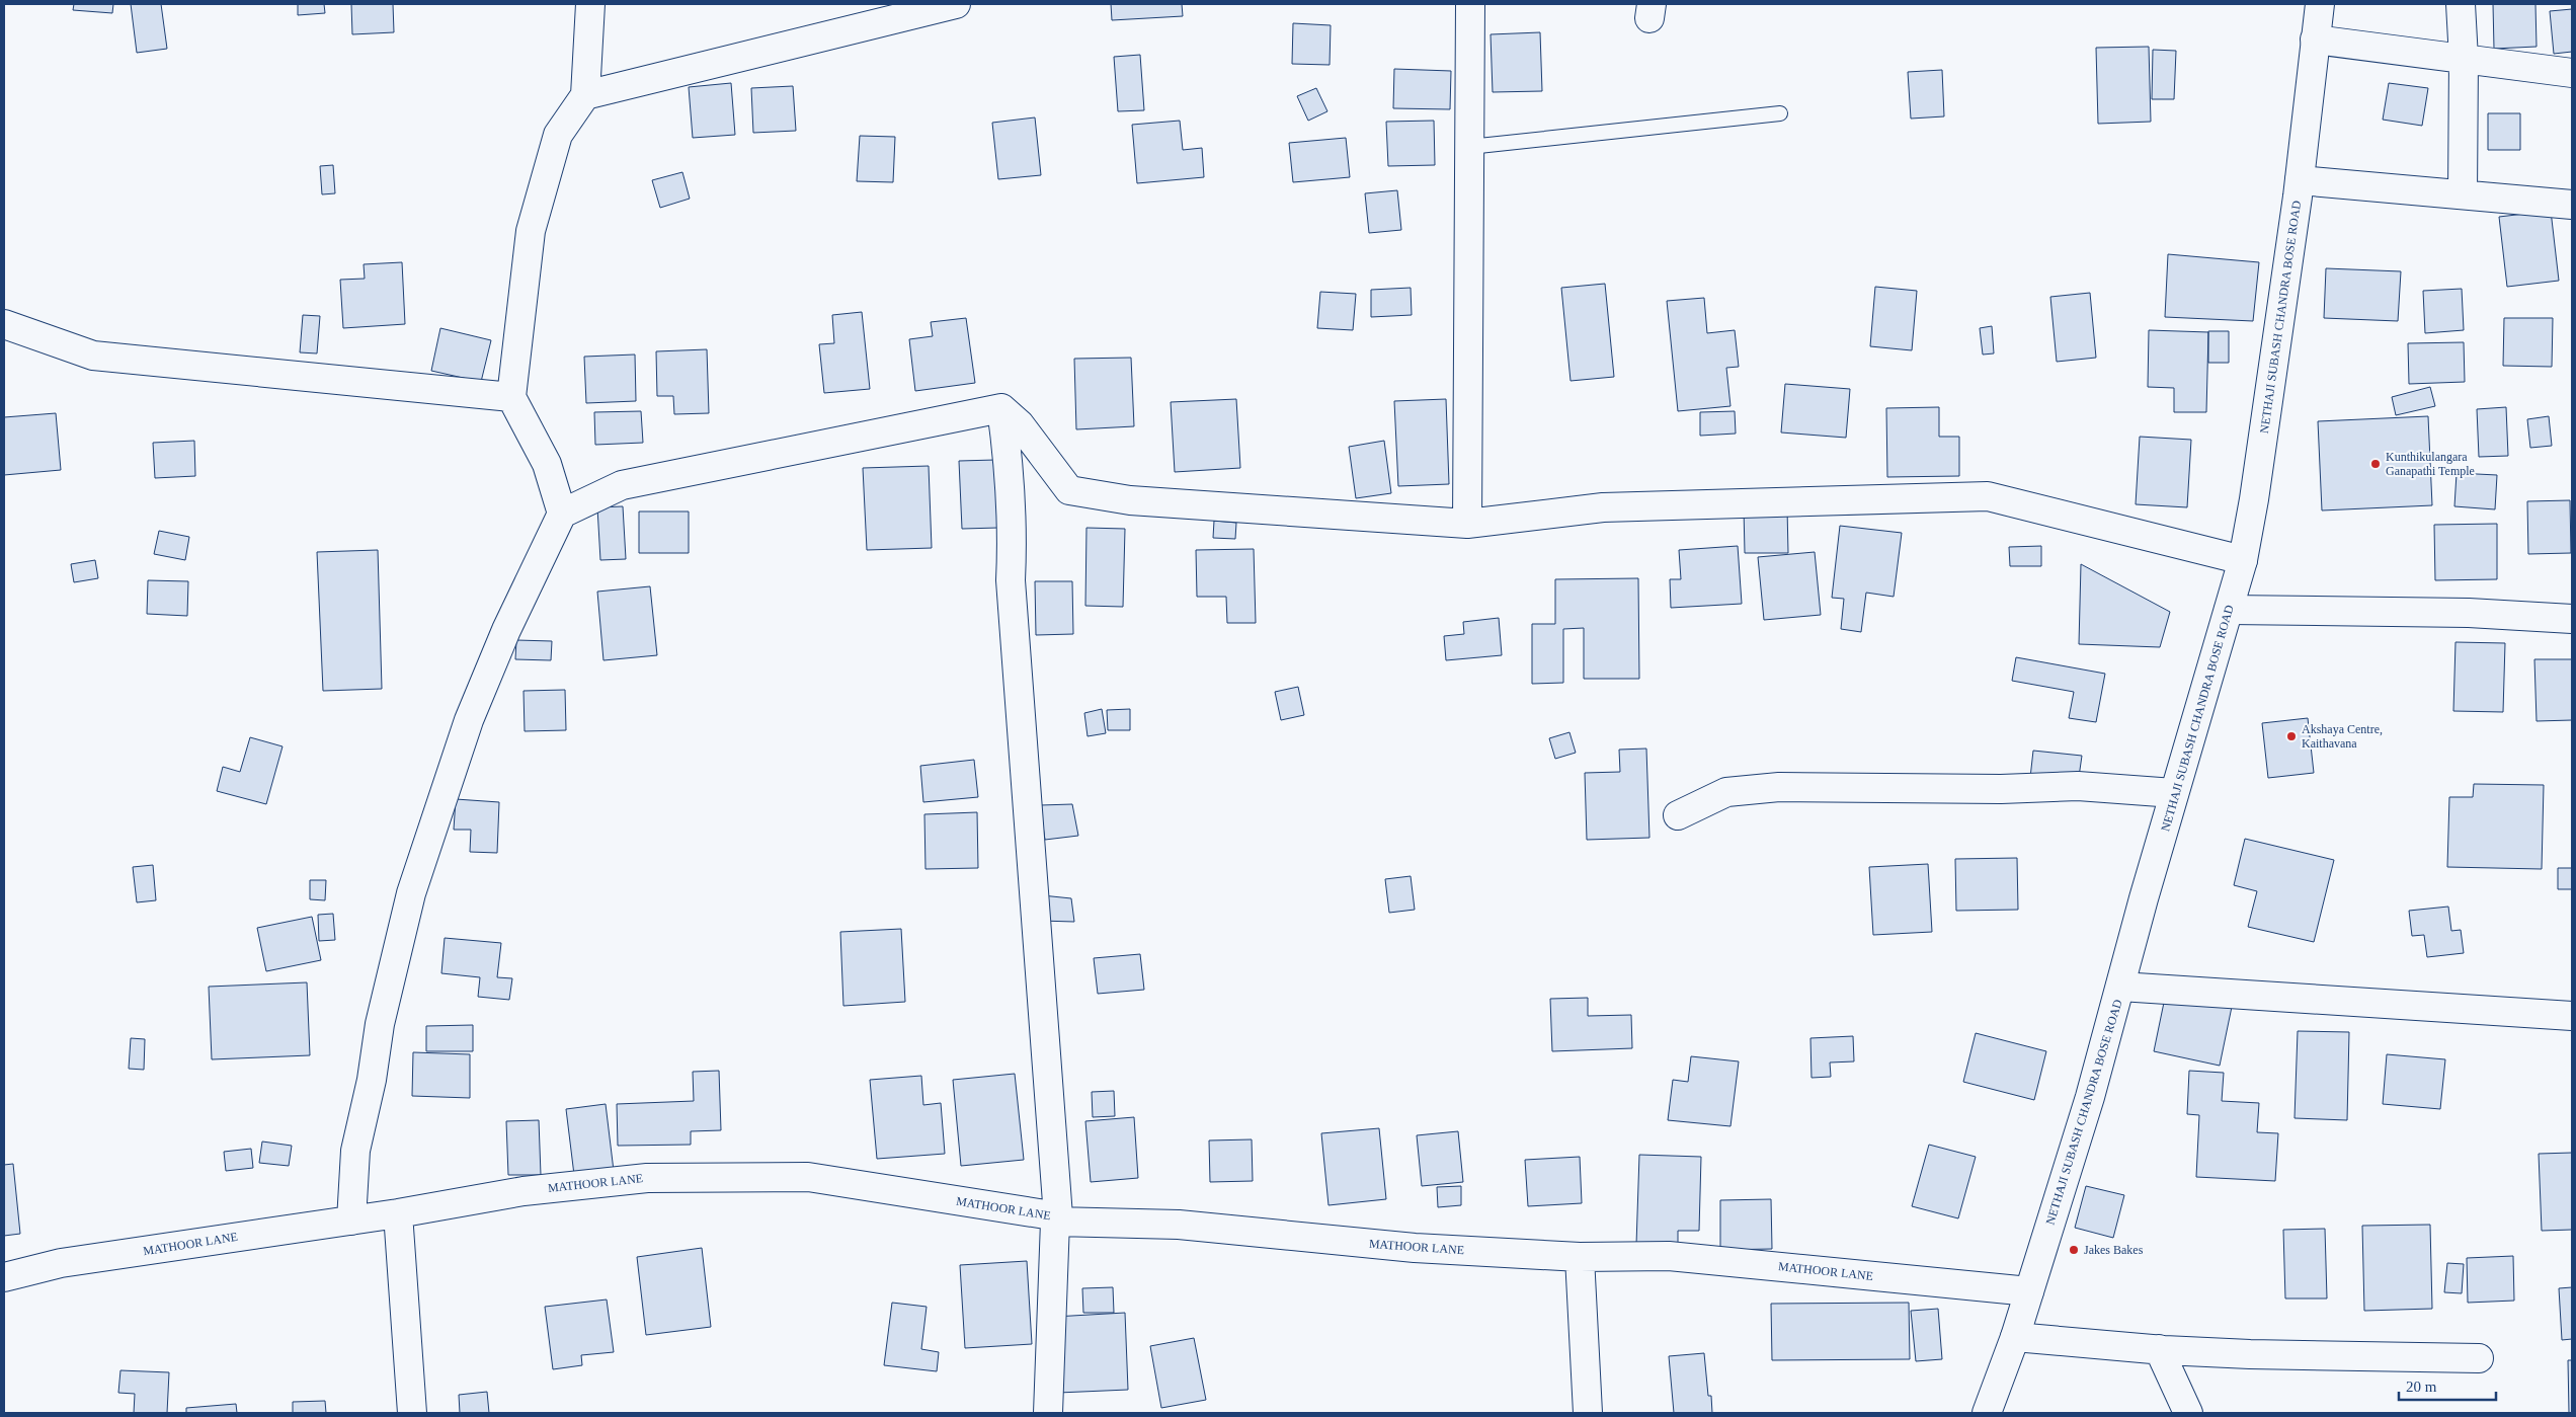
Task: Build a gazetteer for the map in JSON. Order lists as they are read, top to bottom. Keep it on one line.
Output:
{"streets":{"street":["NETHAJI SUBASH CHANDRA BOSE ROAD","MATHOOR LANE"]},"crossings":[["NETHAJI SUBASH CHANDRA BOSE ROAD","MATHOOR LANE"]],"places":["Kunthikulangara Ganapathi Temple","Akshaya Centre, Kaithavana","Jakes Bakes"],"scale_bar":"20 m"}
